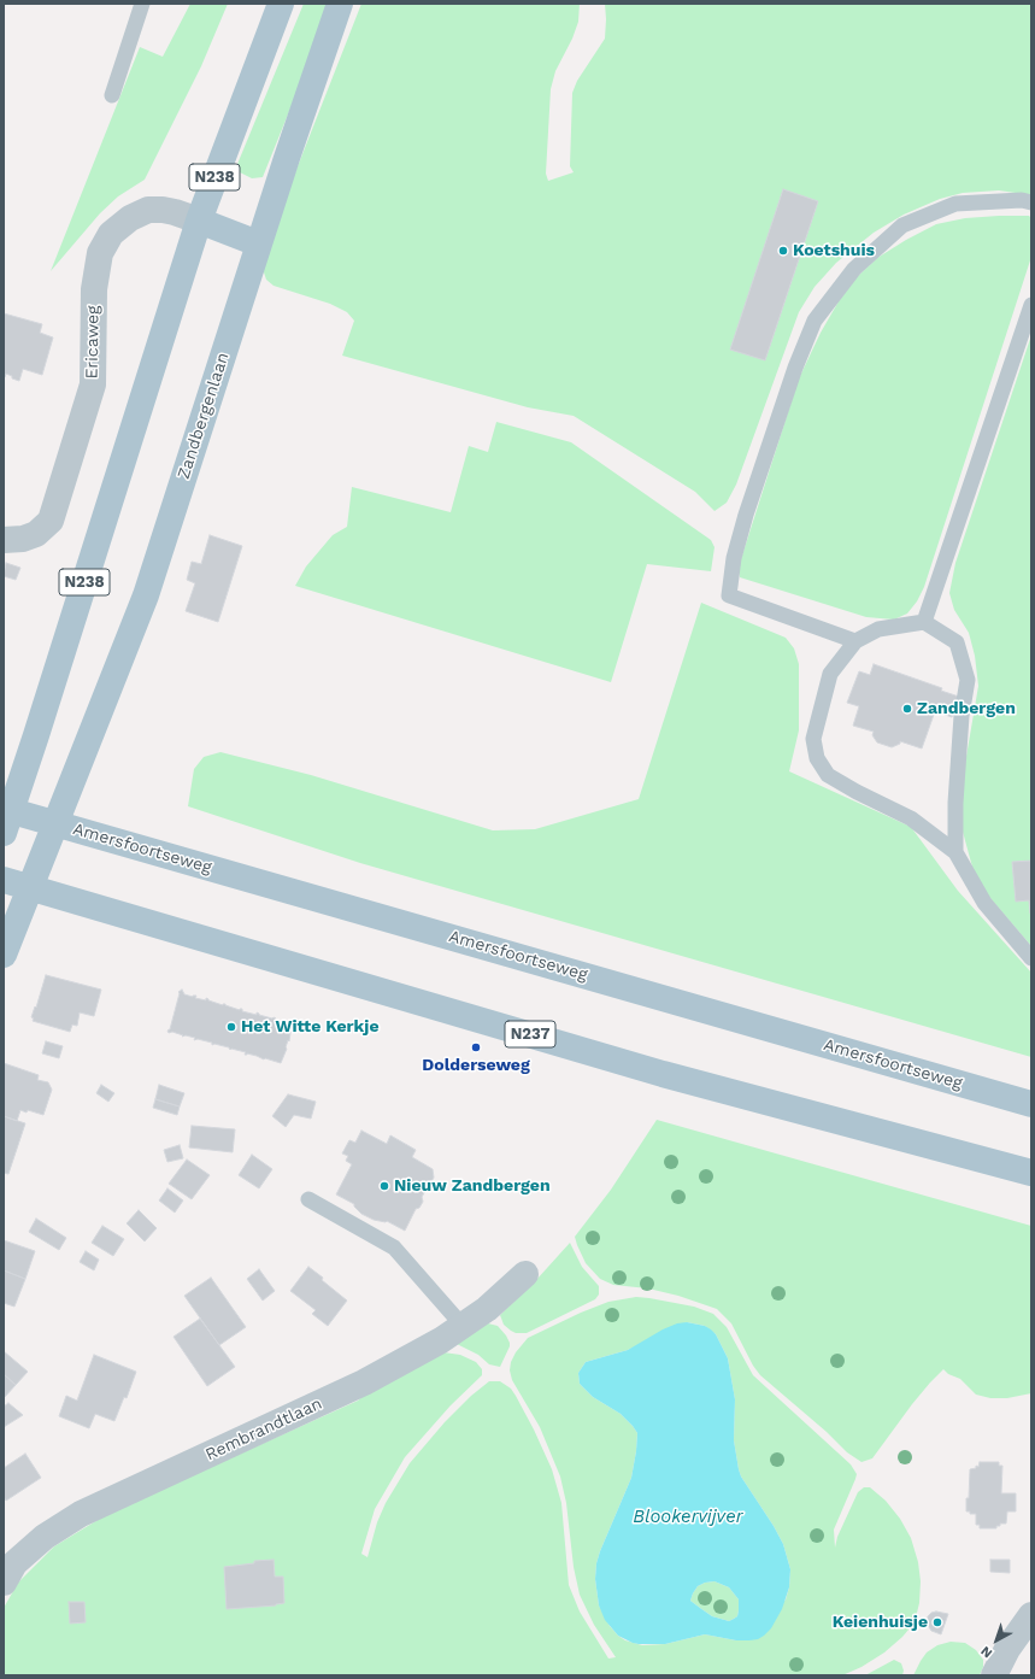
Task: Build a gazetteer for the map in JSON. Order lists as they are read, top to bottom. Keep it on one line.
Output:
{"streets":{"main road":["N238","Zandbergenlaan","Amersfoortseweg","N237"],"street":["Ericaweg","Rembrandtlaan"]},"crossings":[["N238","Ericaweg"],["N238","Amersfoortseweg"],["Zandbergenlaan","Amersfoortseweg"],["Zandbergenlaan","N237"]],"water":["Blookervijver"],"places":["Koetshuis","Zandbergen","Het Witte Kerkje","Dolderseweg","Nieuw Zandbergen","Keienhuisje"],"north":"bottom left"}
